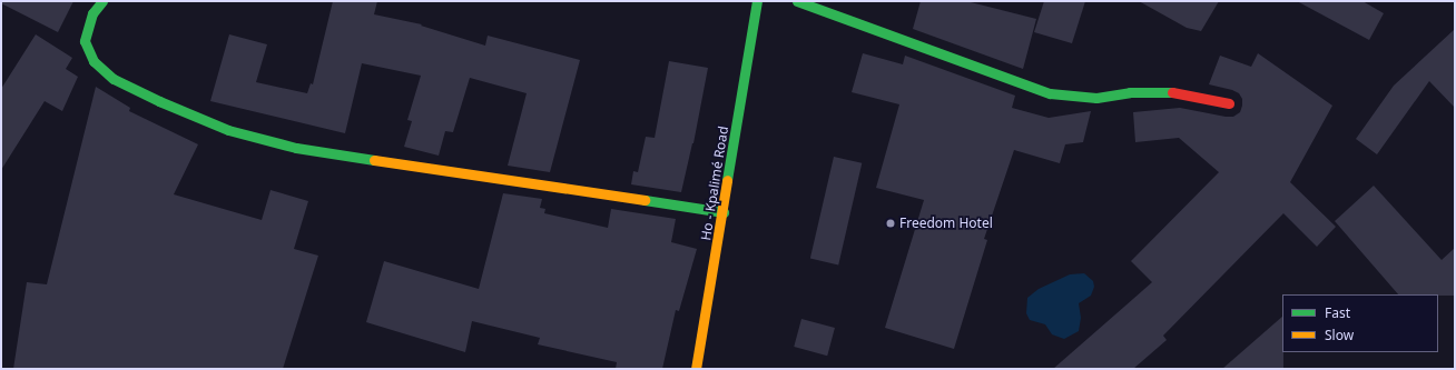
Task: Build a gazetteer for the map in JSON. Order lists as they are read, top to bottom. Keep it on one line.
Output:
{"streets":{"street":["Ho - Kpalimé Road"]},"places":["Freedom Hotel"],"legend":["Fast","Slow"]}
